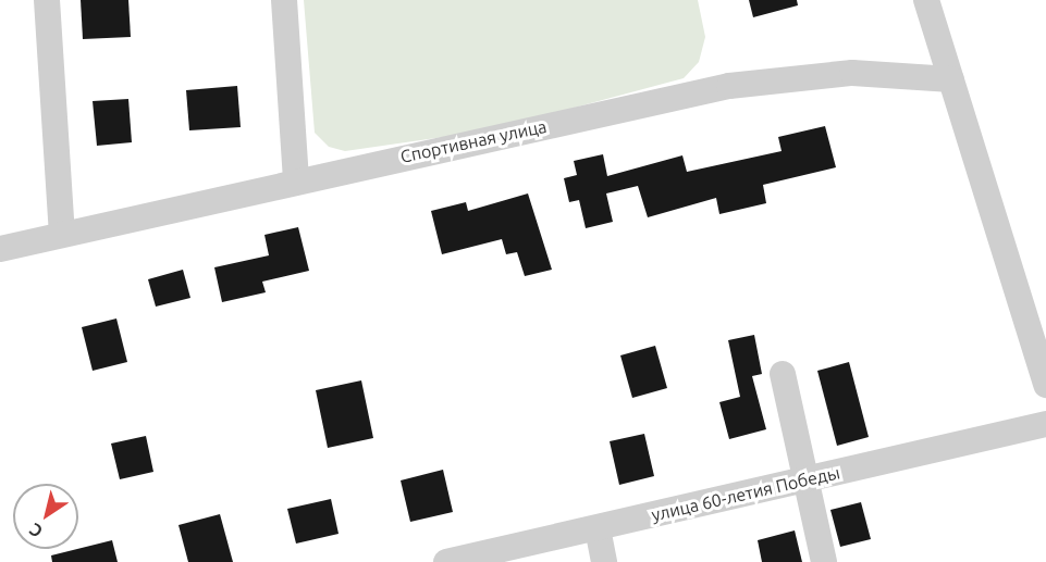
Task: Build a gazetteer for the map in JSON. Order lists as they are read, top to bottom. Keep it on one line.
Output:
{"streets":{"street":["Спортивная улица","улица 60-летия Победы"]},"north":"bottom left"}
